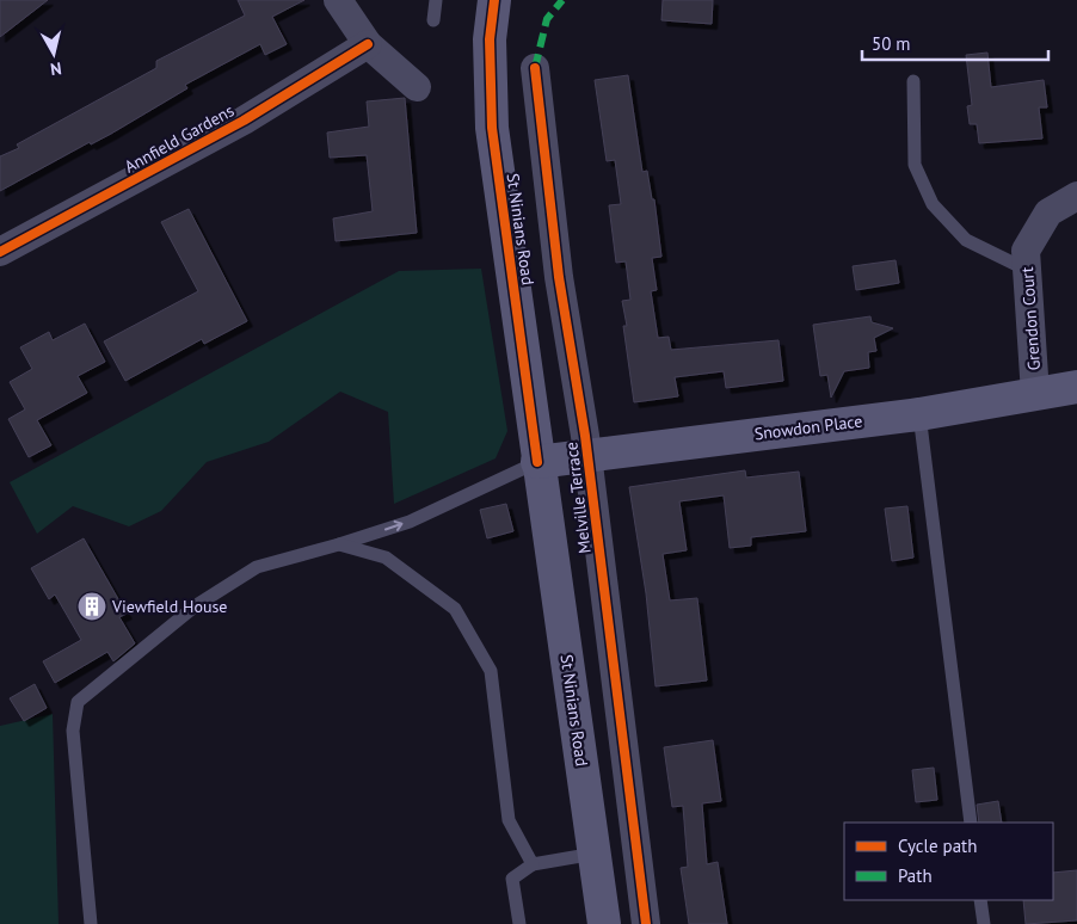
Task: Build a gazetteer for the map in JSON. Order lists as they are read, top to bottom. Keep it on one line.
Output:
{"streets":{"main road":["St Ninians Road","Snowdon Place"],"street":["Annfield Gardens","Grendon Court","Melville Terrace"]},"crossings":[["St Ninians Road","Snowdon Place"],["Grendon Court","Snowdon Place"],["Snowdon Place","Melville Terrace"]],"places":{"building":["Viewfield House"]},"legend":["Cycle path","Path"],"scale_bar":"50 m","north":"bottom"}
